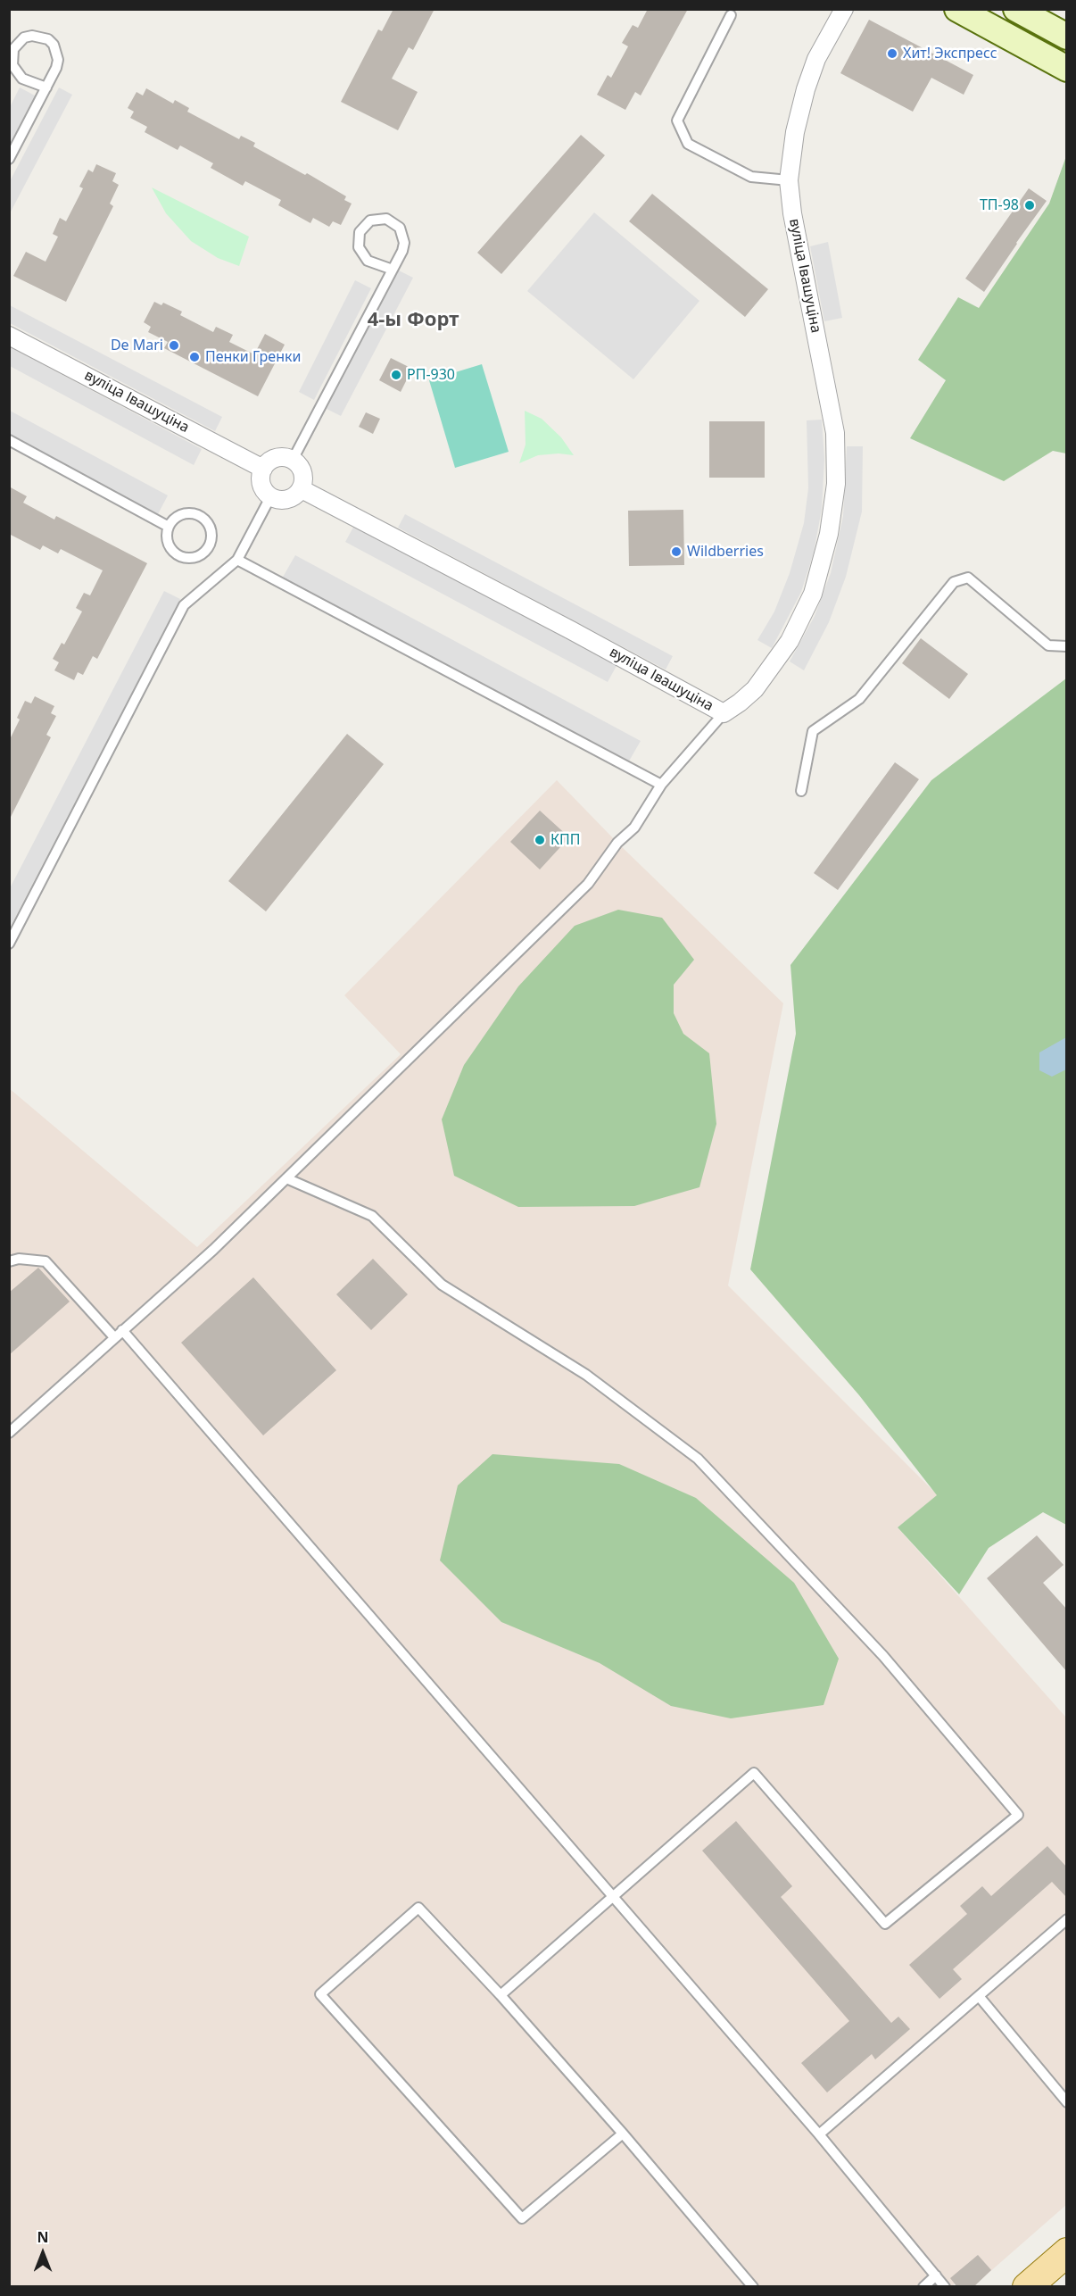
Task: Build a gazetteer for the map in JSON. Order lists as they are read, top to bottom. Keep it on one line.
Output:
{"streets":{"street":["вуліца Івашуціна"]},"districts":["4-ы Форт"],"places":["Хит! Экспресс","ТП-98","De Mari","Пенки Гренки","РП-930","Wildberries","КПП"],"north":"top"}
